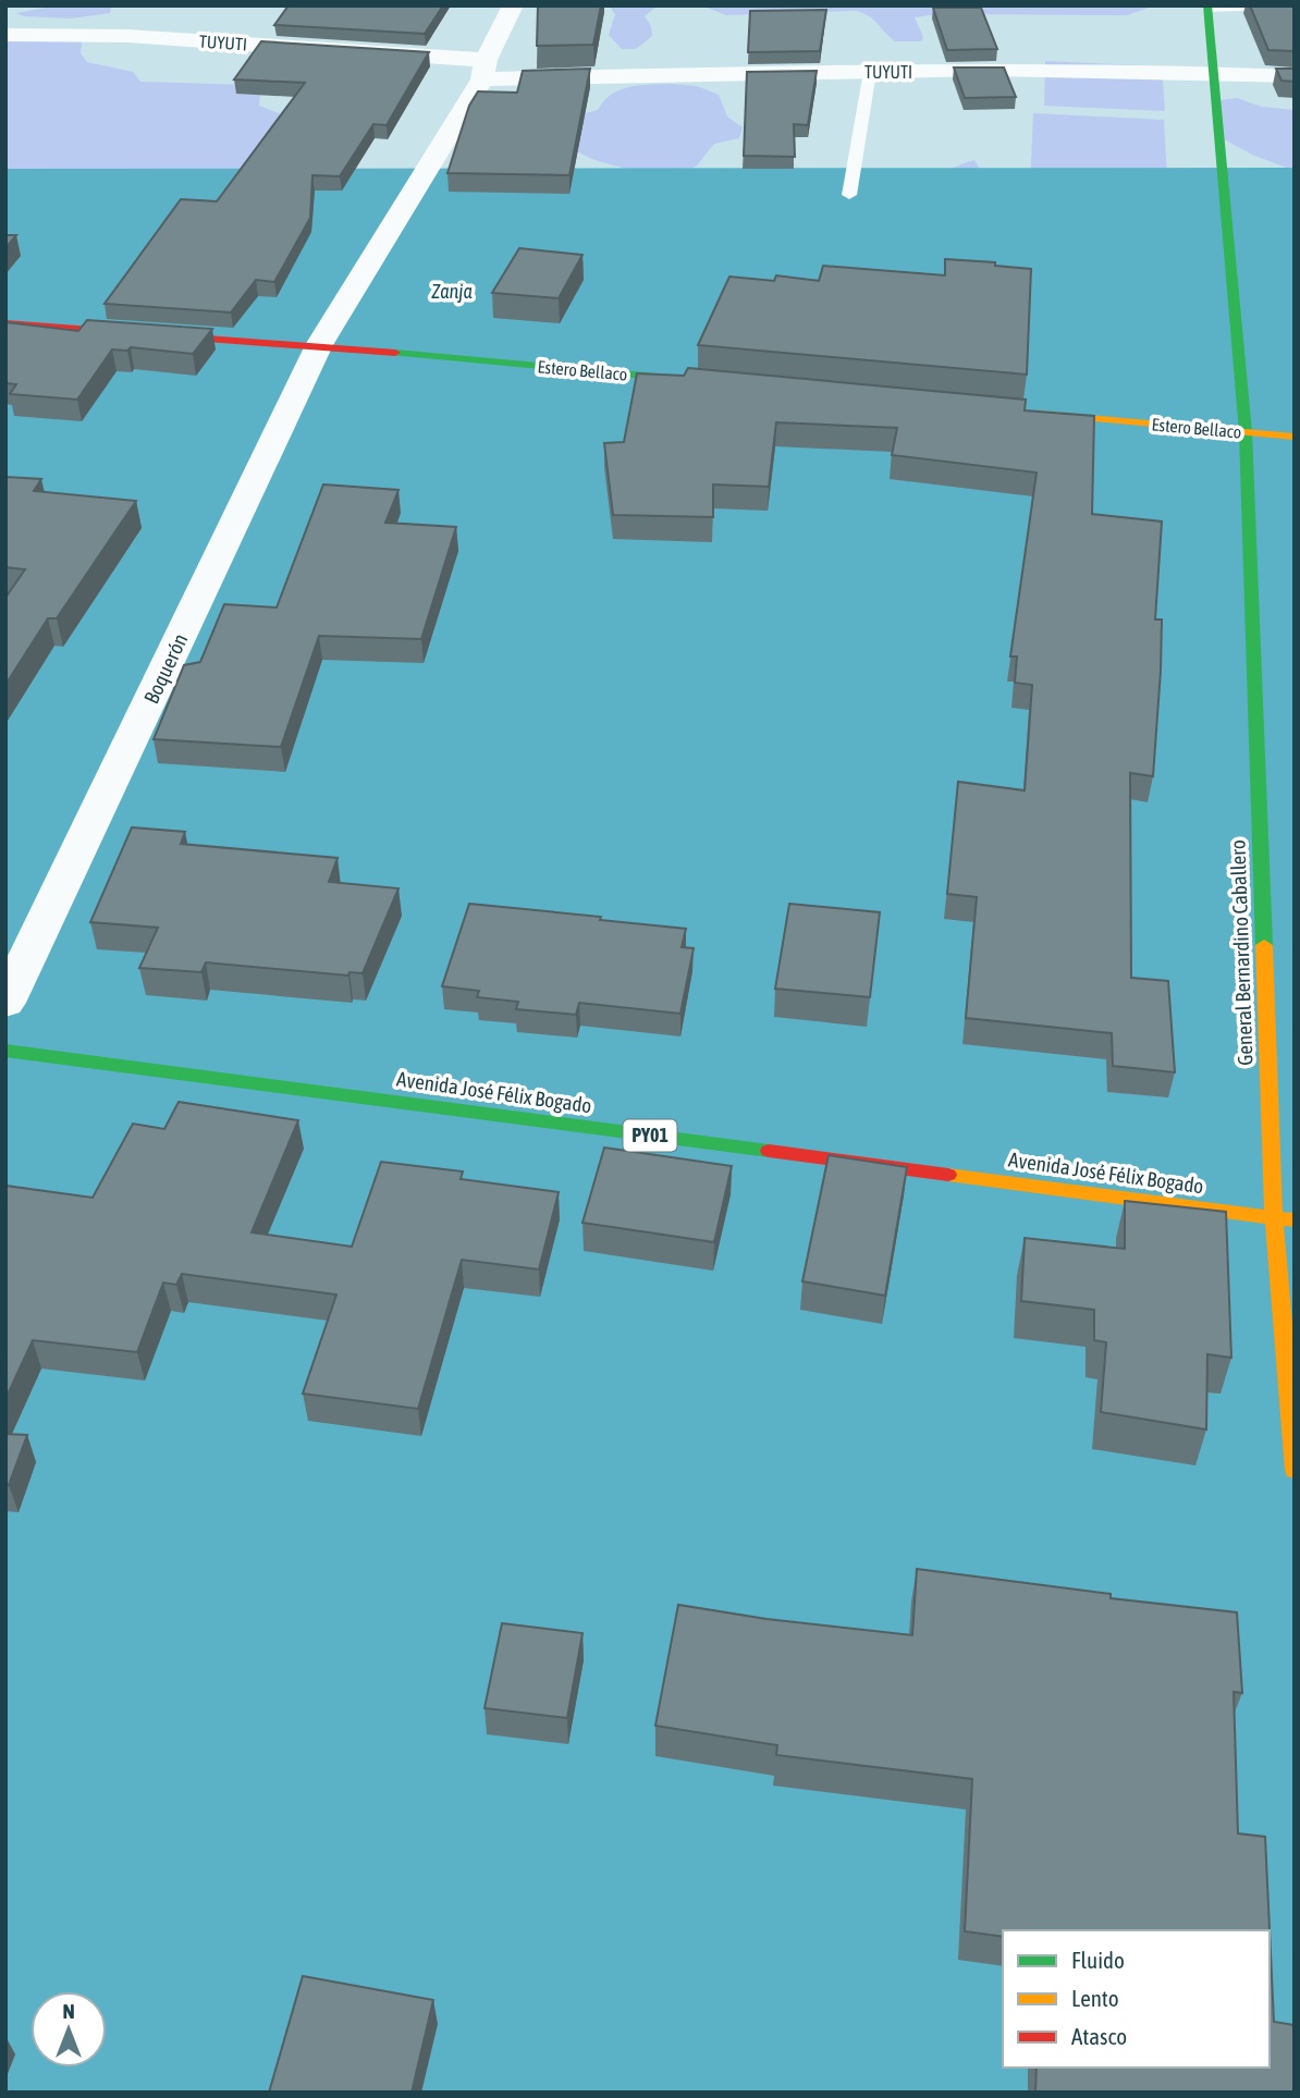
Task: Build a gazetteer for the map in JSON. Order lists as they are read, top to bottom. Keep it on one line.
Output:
{"streets":{"main road":["Estero Bellaco","General Bernardino Caballero","Avenida José Félix Bogado","PY01"],"street":["TUYUTI","Boquerón"]},"crossings":[["TUYUTI","Boquerón"],["TUYUTI","General Bernardino Caballero"],["Estero Bellaco","Boquerón"],["Estero Bellaco","General Bernardino Caballero"],["General Bernardino Caballero","Avenida José Félix Bogado"]],"water":["Zanja"],"legend":["Fluido","Lento","Atasco"],"north":"top"}
